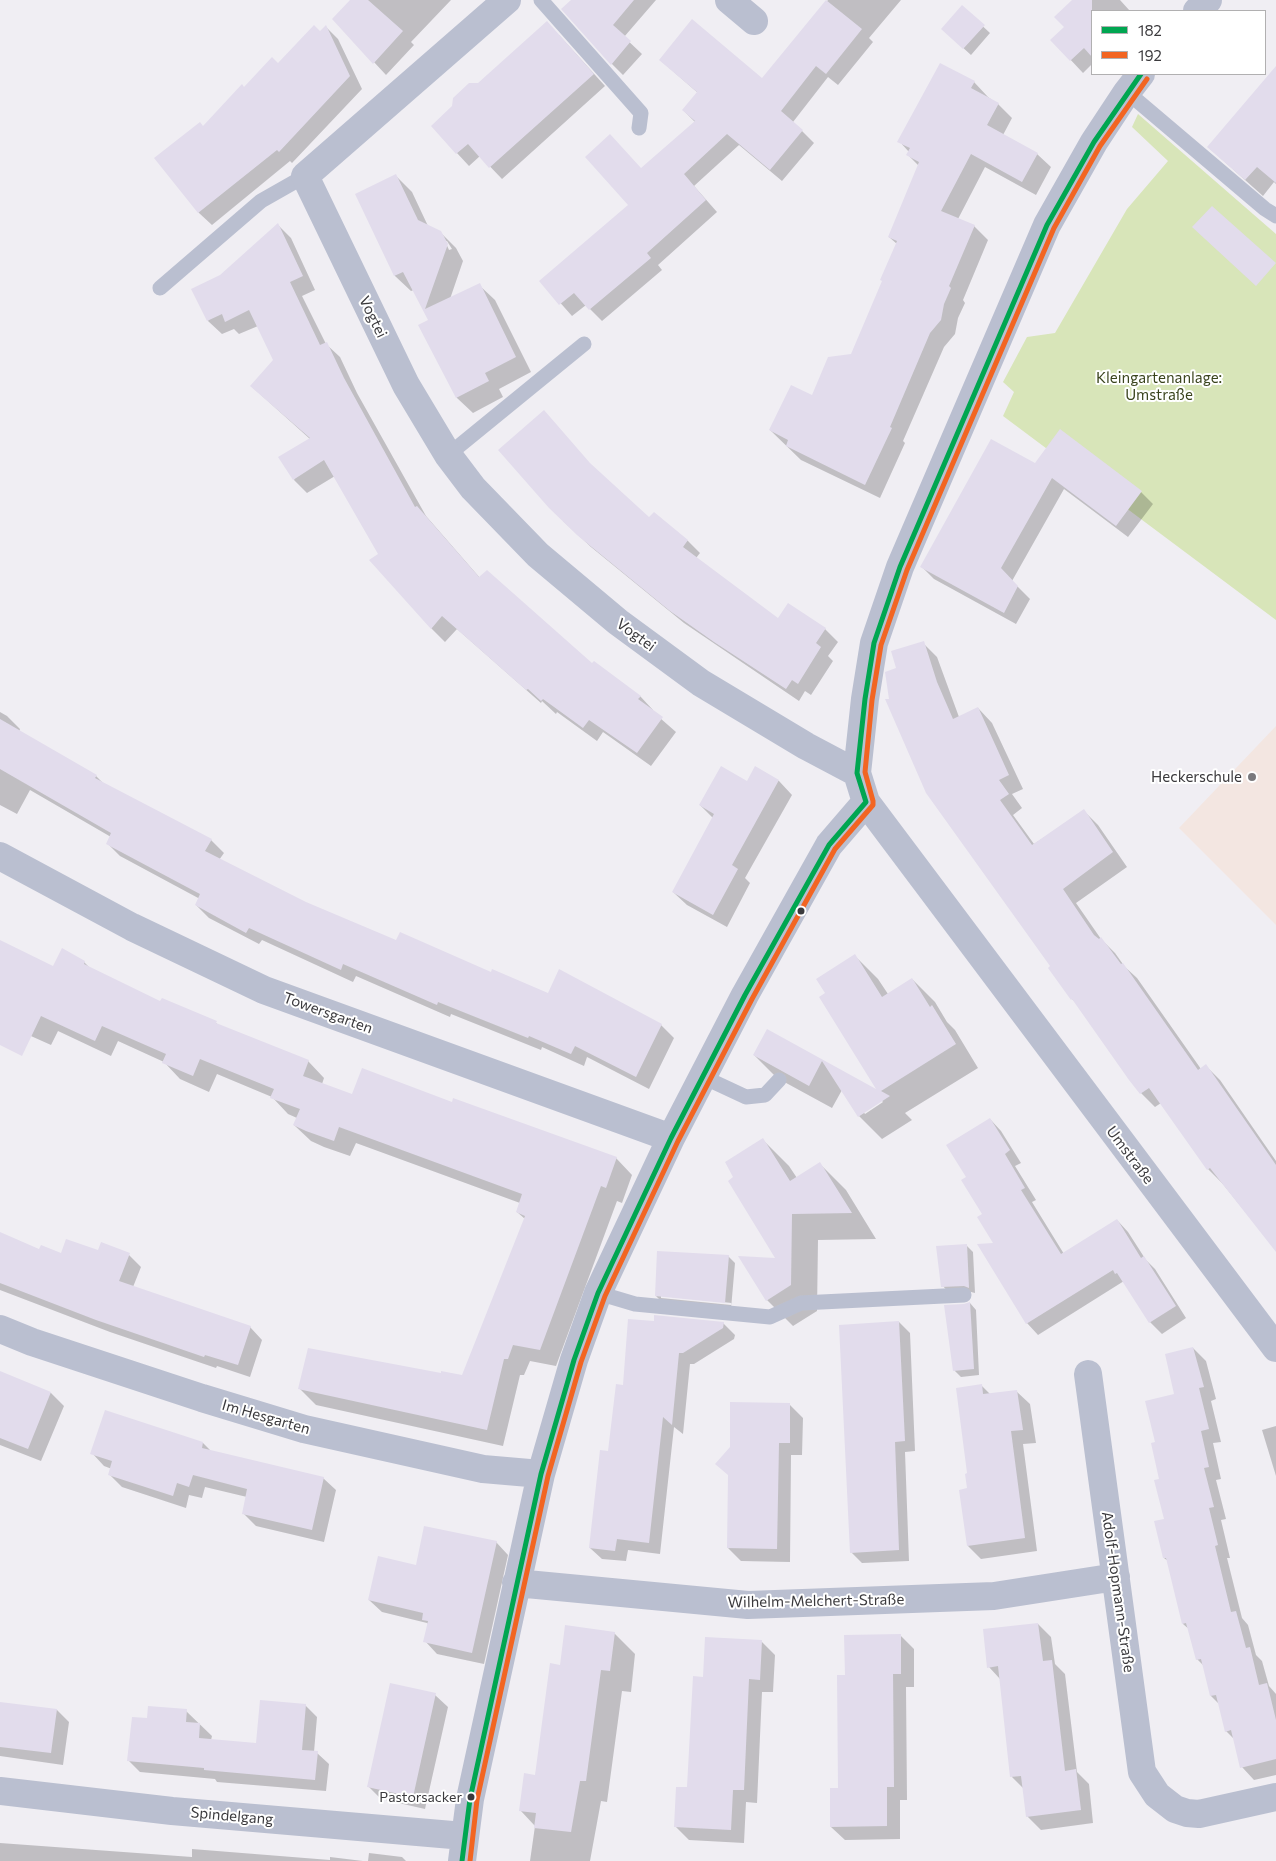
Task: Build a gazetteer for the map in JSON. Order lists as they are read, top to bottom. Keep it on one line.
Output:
{"streets":{"street":["Vogtei","Towersgarten","Umstraße","Im Hesgarten","Adolf-Hopmann-Straße","Wilhelm-Melchert-Straße","Spindelgang"]},"crossings":[["Vogtei","Umstraße"],["Adolf-Hopmann-Straße","Wilhelm-Melchert-Straße"]],"parks":["Kleingartenanlage: Umstraße"],"places":["Heckerschule","Pastorsacker"],"lines":["transit line 182","transit line 192"],"legend":["182","192"]}
